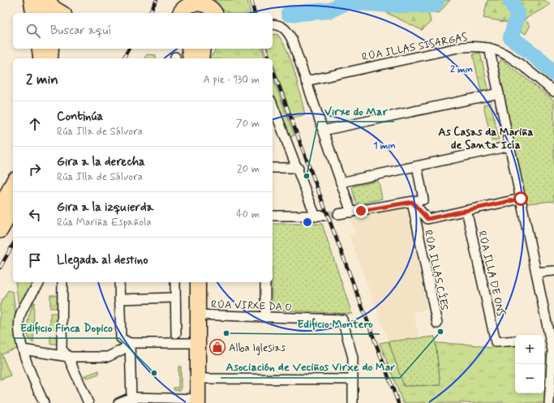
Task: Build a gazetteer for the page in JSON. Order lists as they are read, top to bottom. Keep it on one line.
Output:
{"streets":{"street":["RÚA ILLAS SISARGAS","RÚA ILLAS CÍES","RÚA ILLA DE ONS","RÚA VIRXE DA O"]},"districts":["As Casas da Mariña de Santa Icía"],"places":{"other":["Virxe do Mar","Asociación de Veciños Virxe do Mar","Edificio Montero","Edificio Finca Dopico"],"shop":["Alba Iglesias"]},"page":{"search":"Buscar aquí","heading":["2 min","A pie · 130 m"],"list":[["Continúa","Rúa Illa de Sálvora","70 m"],["Gira a la derecha","Rúa Illa de Sálvora","20 m"],["Gira a la izquierda","Rúa Mariña Española","40 m"],"Llegada al destino"],"map_buttons":["+","−"]},"rings":["2 min","1 min"]}
